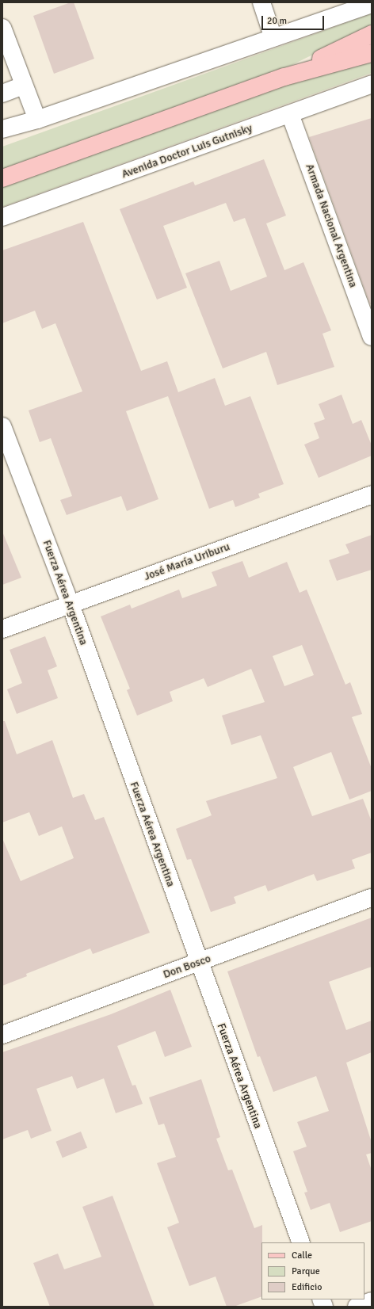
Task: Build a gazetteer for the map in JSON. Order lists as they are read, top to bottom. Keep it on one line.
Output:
{"streets":{"street":["Avenida Doctor Luis Gutnisky","Armada Nacional Argentina","José María Uriburu","Fuerza Aérea Argentina","Don Bosco"]},"crossings":[["Avenida Doctor Luis Gutnisky","Armada Nacional Argentina"],["José María Uriburu","Fuerza Aérea Argentina"],["Fuerza Aérea Argentina","Don Bosco"]],"legend":["Calle","Parque","Edificio"],"scale_bar":"20 m"}
